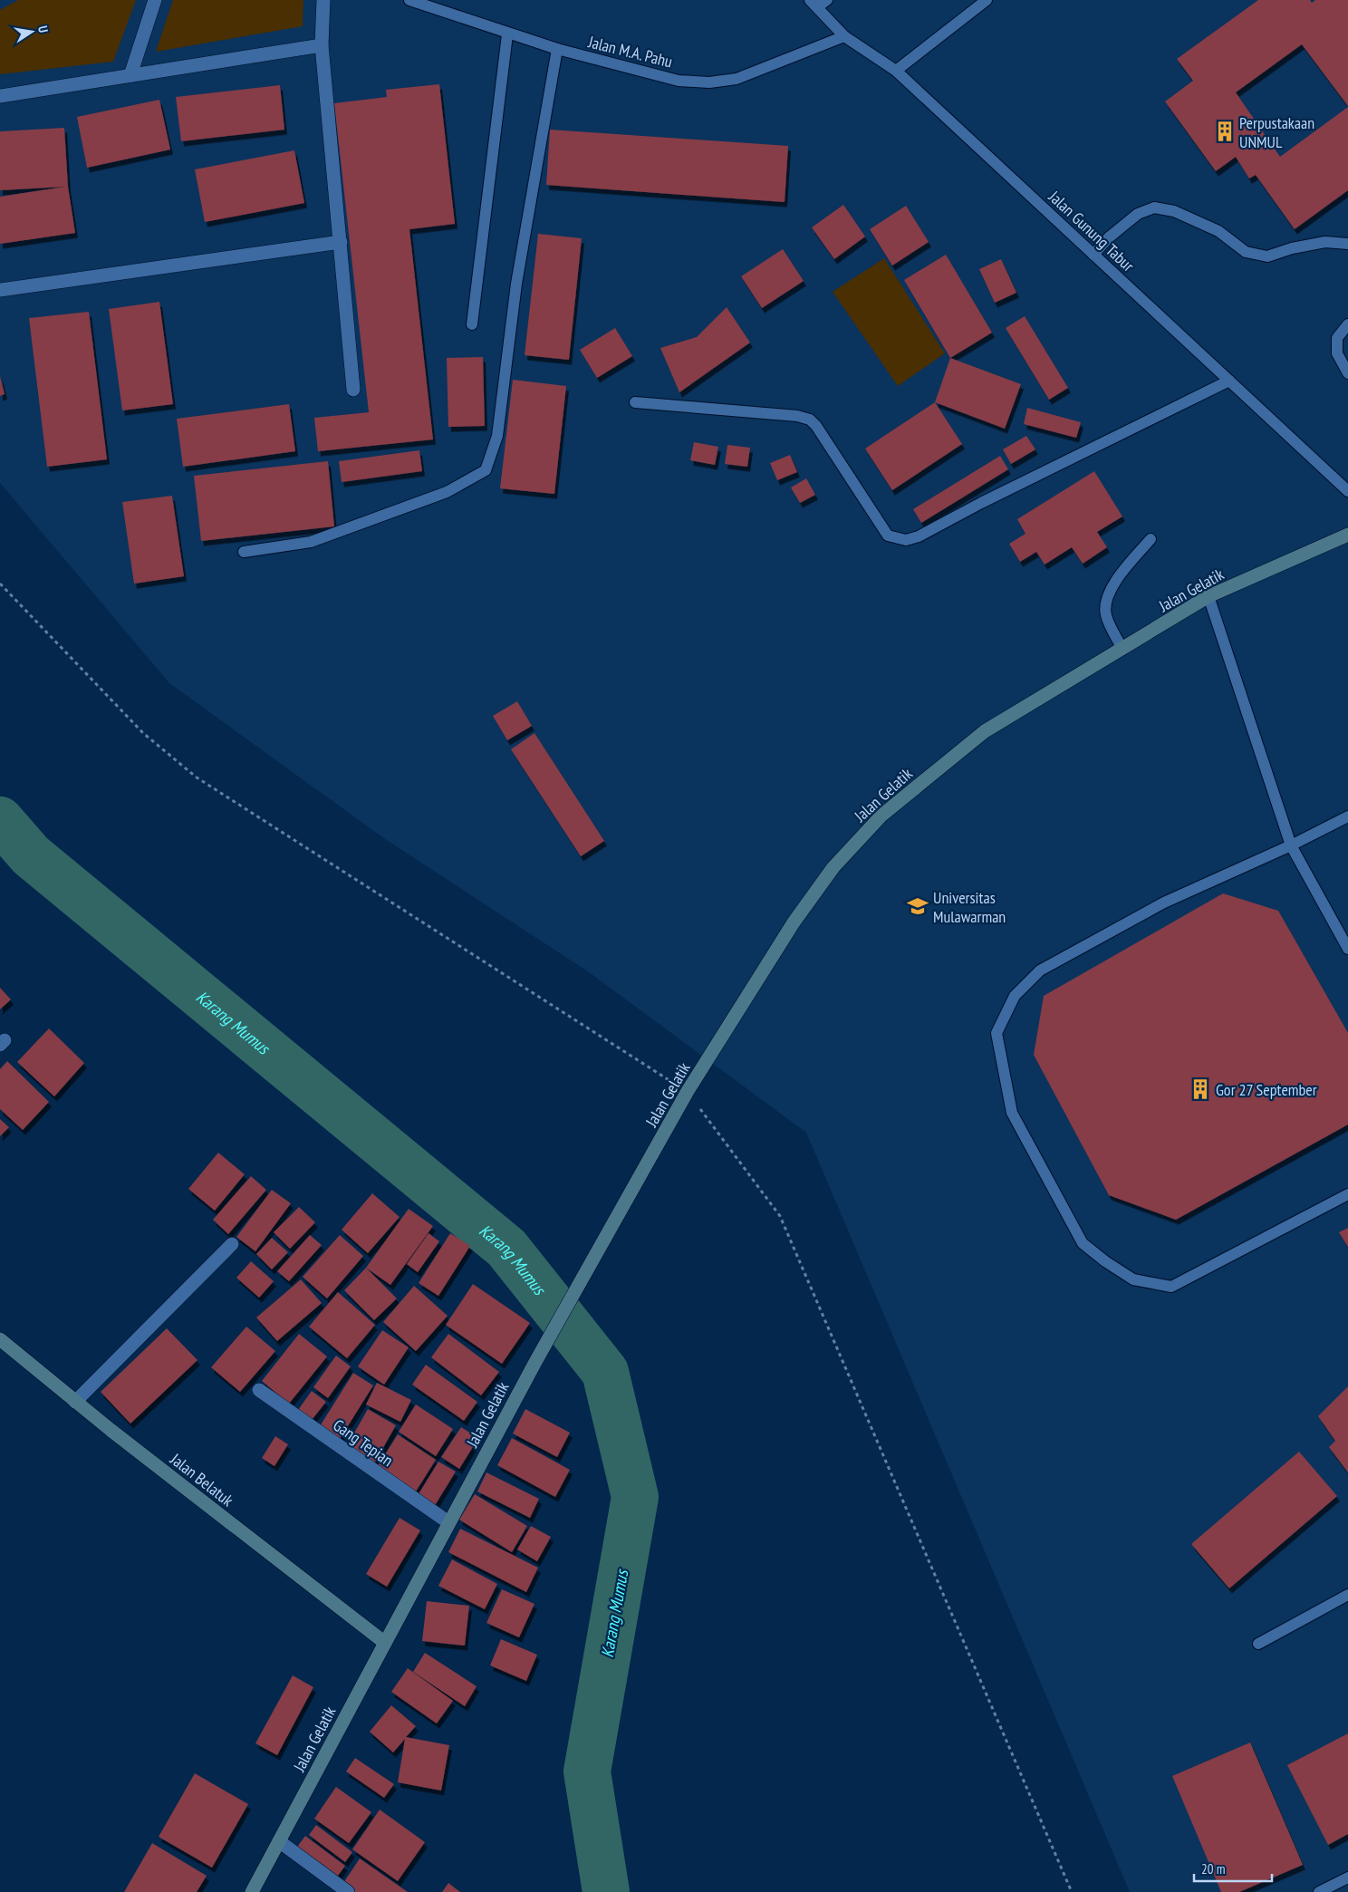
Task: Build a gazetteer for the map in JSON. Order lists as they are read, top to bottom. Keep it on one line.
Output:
{"streets":{"street":["Jalan Gelatik","Gang Tepian","Jalan Belatuk"],"lane":["Jalan M.A. Pahu","Jalan Gunung Tabur"]},"crossings":[["Jalan M.A. Pahu","Jalan Gunung Tabur"],["Jalan Gelatik","Gang Tepian"],["Jalan Gelatik","Jalan Belatuk"]],"water":["Karang Mumus"],"places":{"building":["Perpustakaan UNMUL","Gor 27 September"],"school or university":["Universitas Mulawarman"]},"scale_bar":"20 m","north":"right"}
